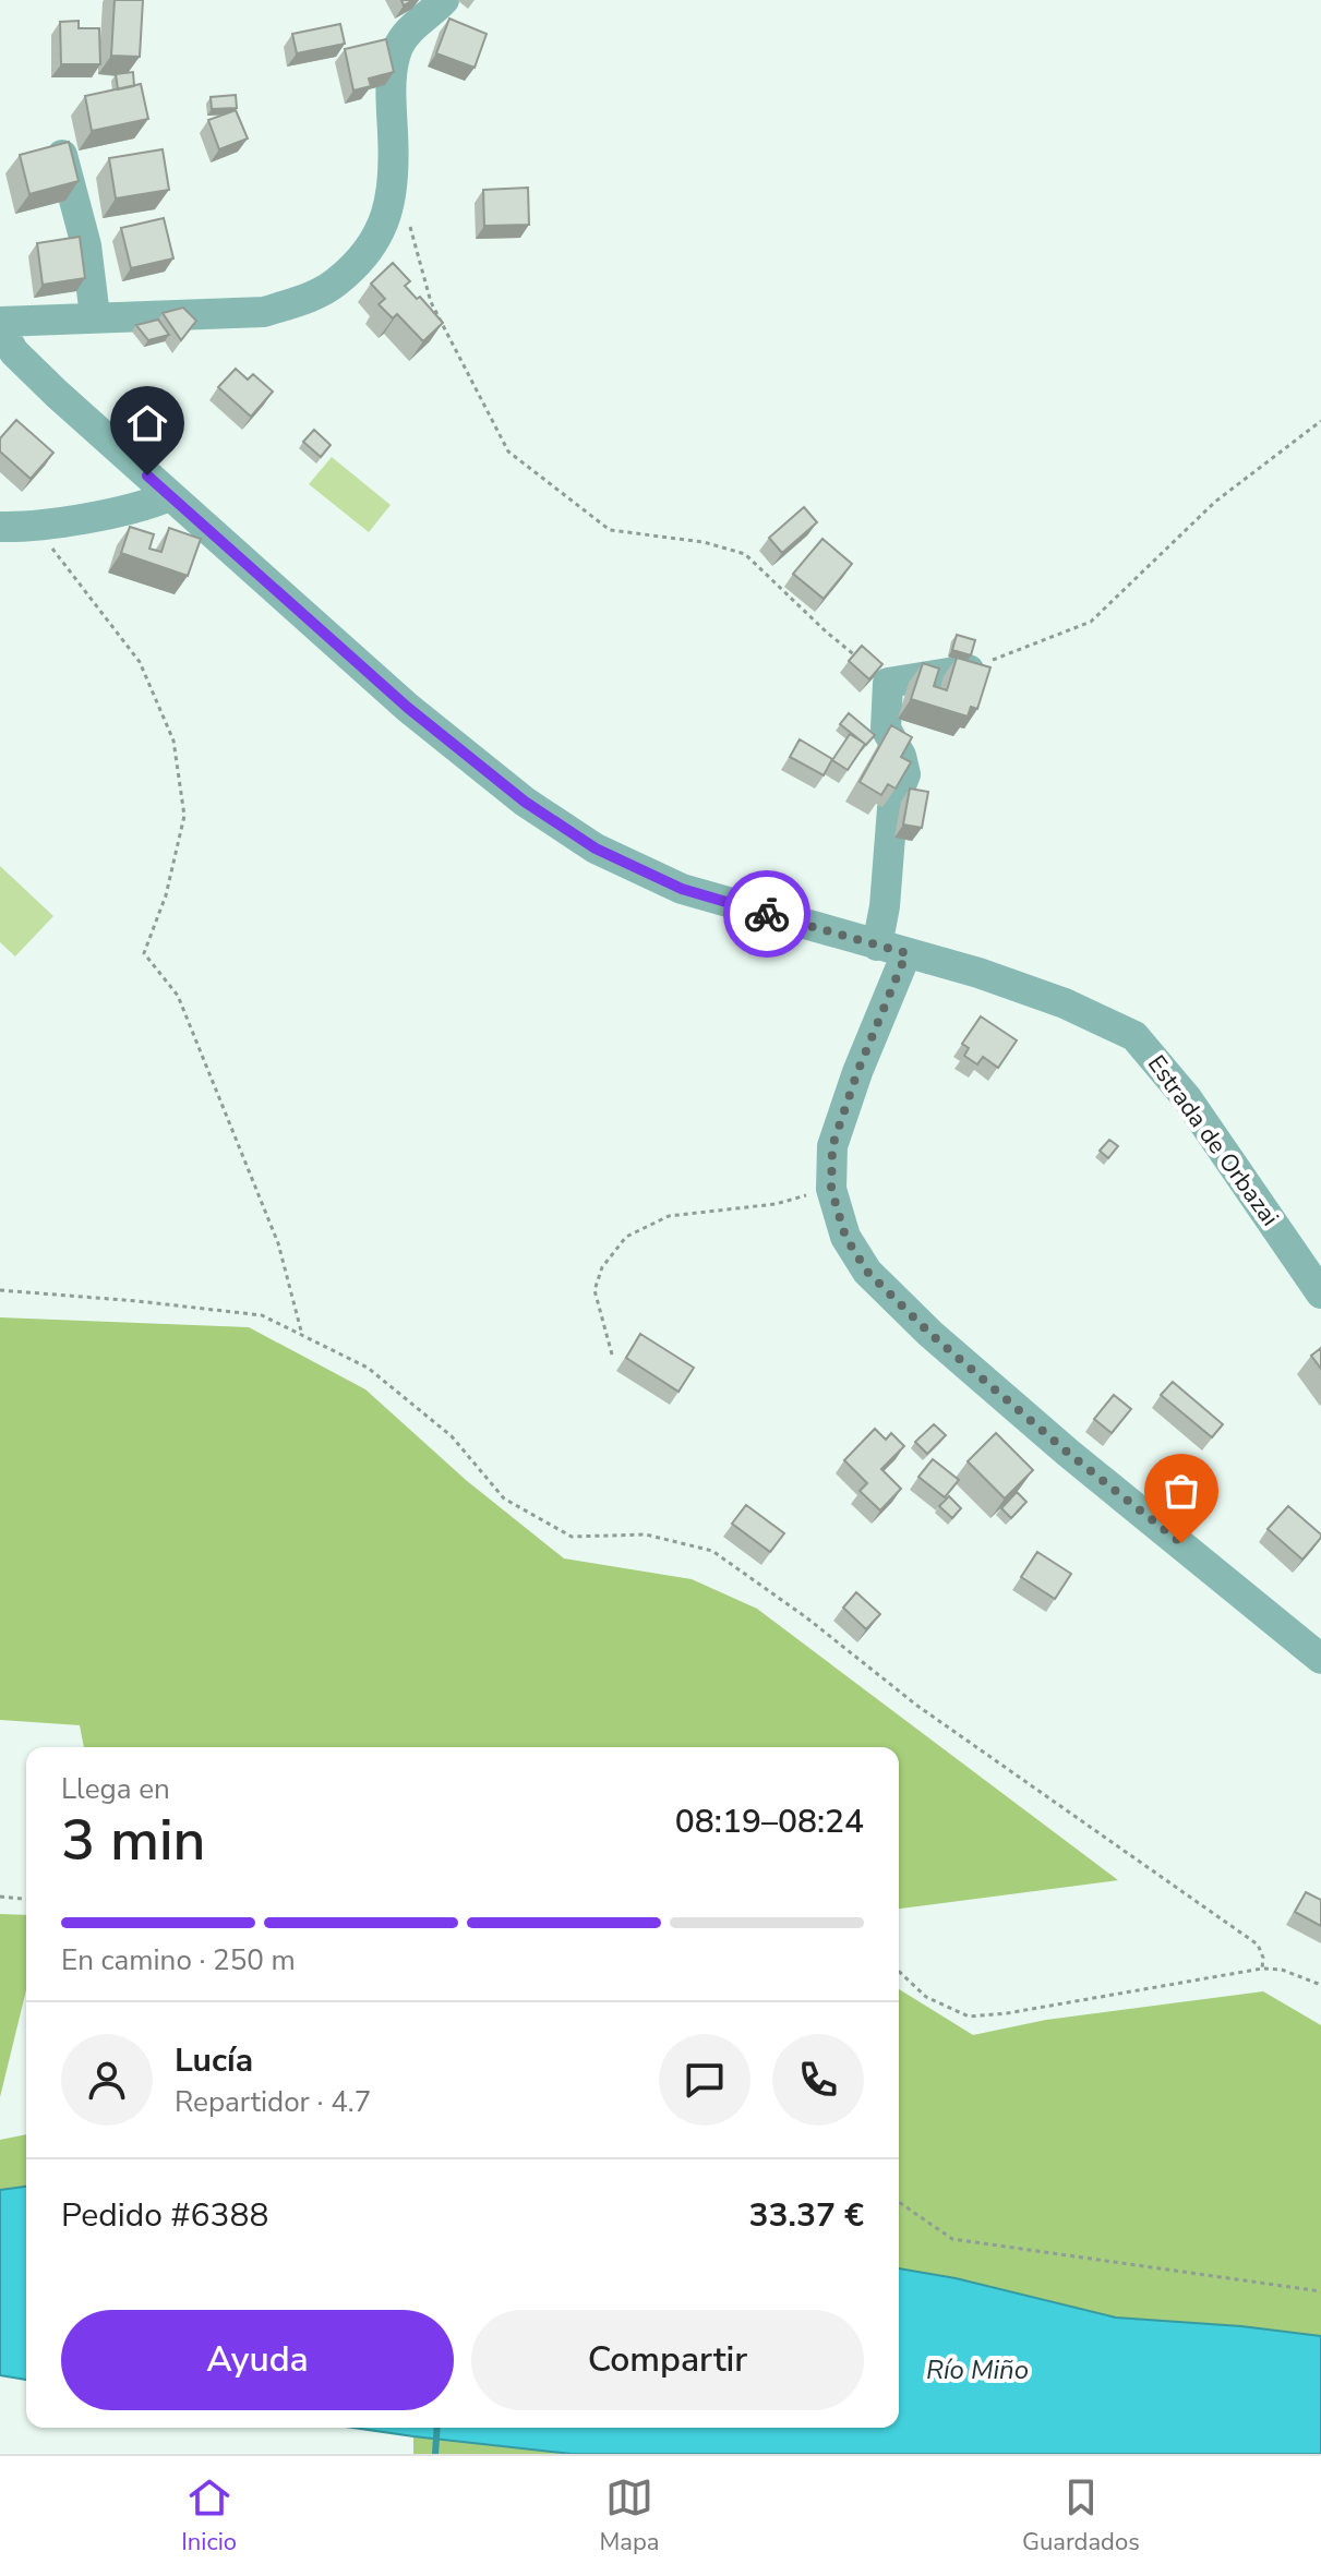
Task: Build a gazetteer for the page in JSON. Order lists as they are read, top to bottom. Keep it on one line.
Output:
{"streets":{"street":["Estrada de Orbazai"]},"water":["Río Miño"],"page":{"heading":["3 min","Llega en","08:19–08:24"],"panel":["Lucía","Repartidor · 4.7","Pedido #6388","33.37 €"],"bar":"En camino · 250 m","buttons":["Ayuda","Compartir"],"tabs":["Inicio","Mapa","Guardados"]}}
